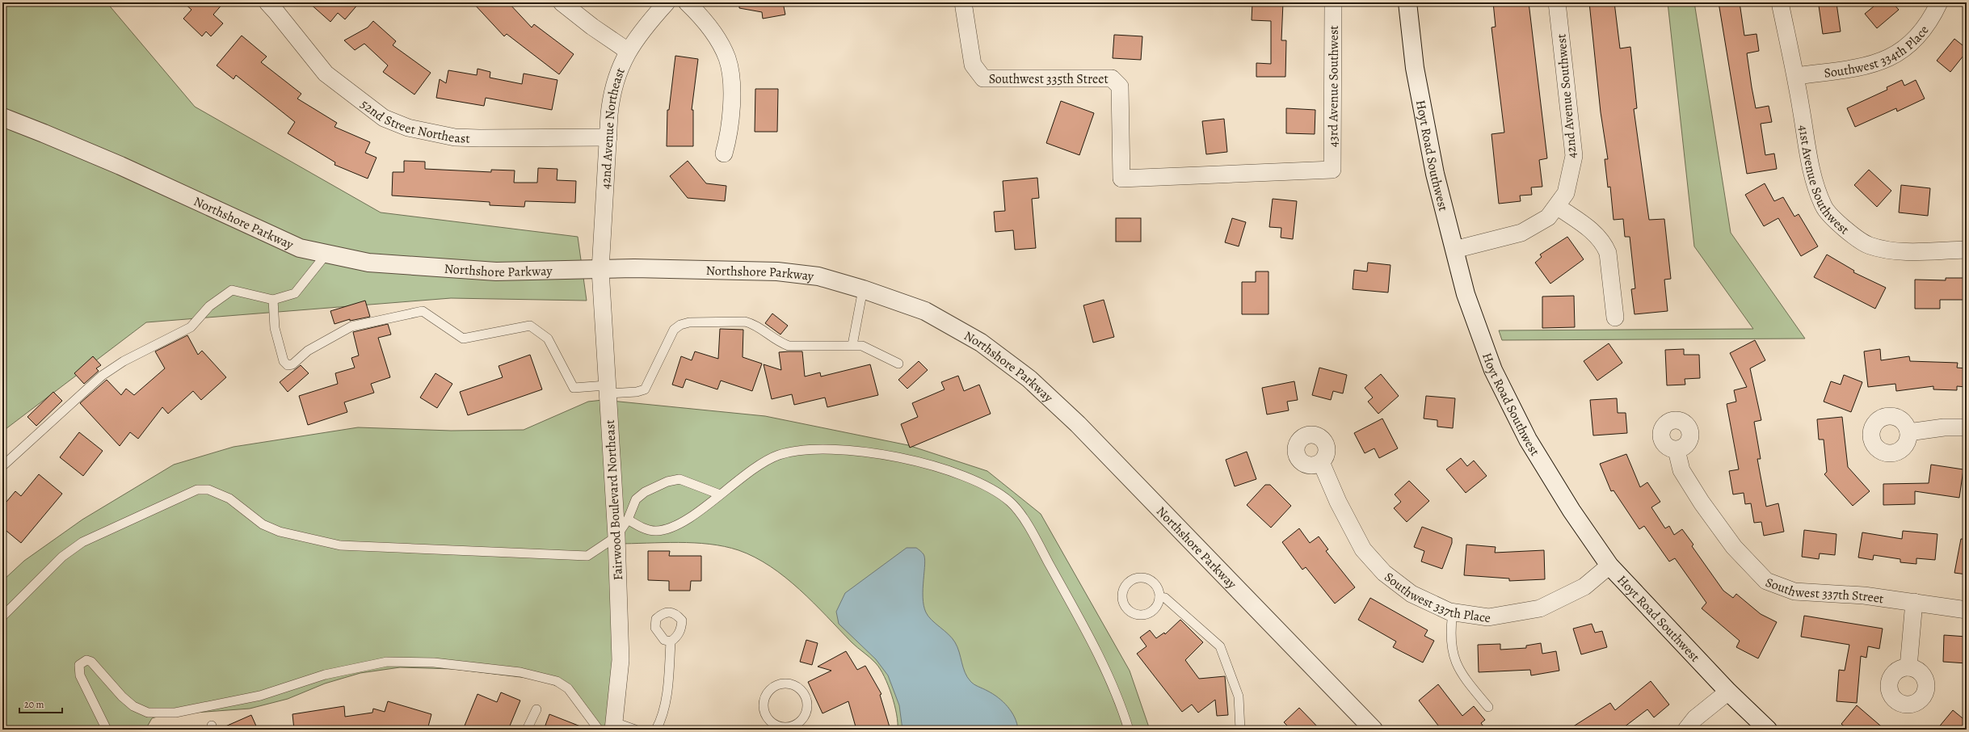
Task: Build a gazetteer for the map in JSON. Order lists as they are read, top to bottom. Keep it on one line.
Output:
{"streets":{"street":["Southwest 334th Place","Southwest 335th Street","43rd Avenue Southwest","42nd Avenue Southwest","52nd Street Northeast","42nd Avenue Northeast","Hoyt Road Southwest","41st Avenue Southwest","Northshore Parkway","Fairwood Boulevard Northeast","Southwest 337th Street","Southwest 337th Place"]},"crossings":[["Southwest 334th Place","41st Avenue Southwest"],["Southwest 335th Street","43rd Avenue Southwest"],["42nd Avenue Southwest","Hoyt Road Southwest"],["52nd Street Northeast","42nd Avenue Northeast"],["42nd Avenue Northeast","Northshore Parkway"],["42nd Avenue Northeast","Fairwood Boulevard Northeast"],["Hoyt Road Southwest","Southwest 337th Place"],["Northshore Parkway","Fairwood Boulevard Northeast"]],"scale_bar":"20 m"}
